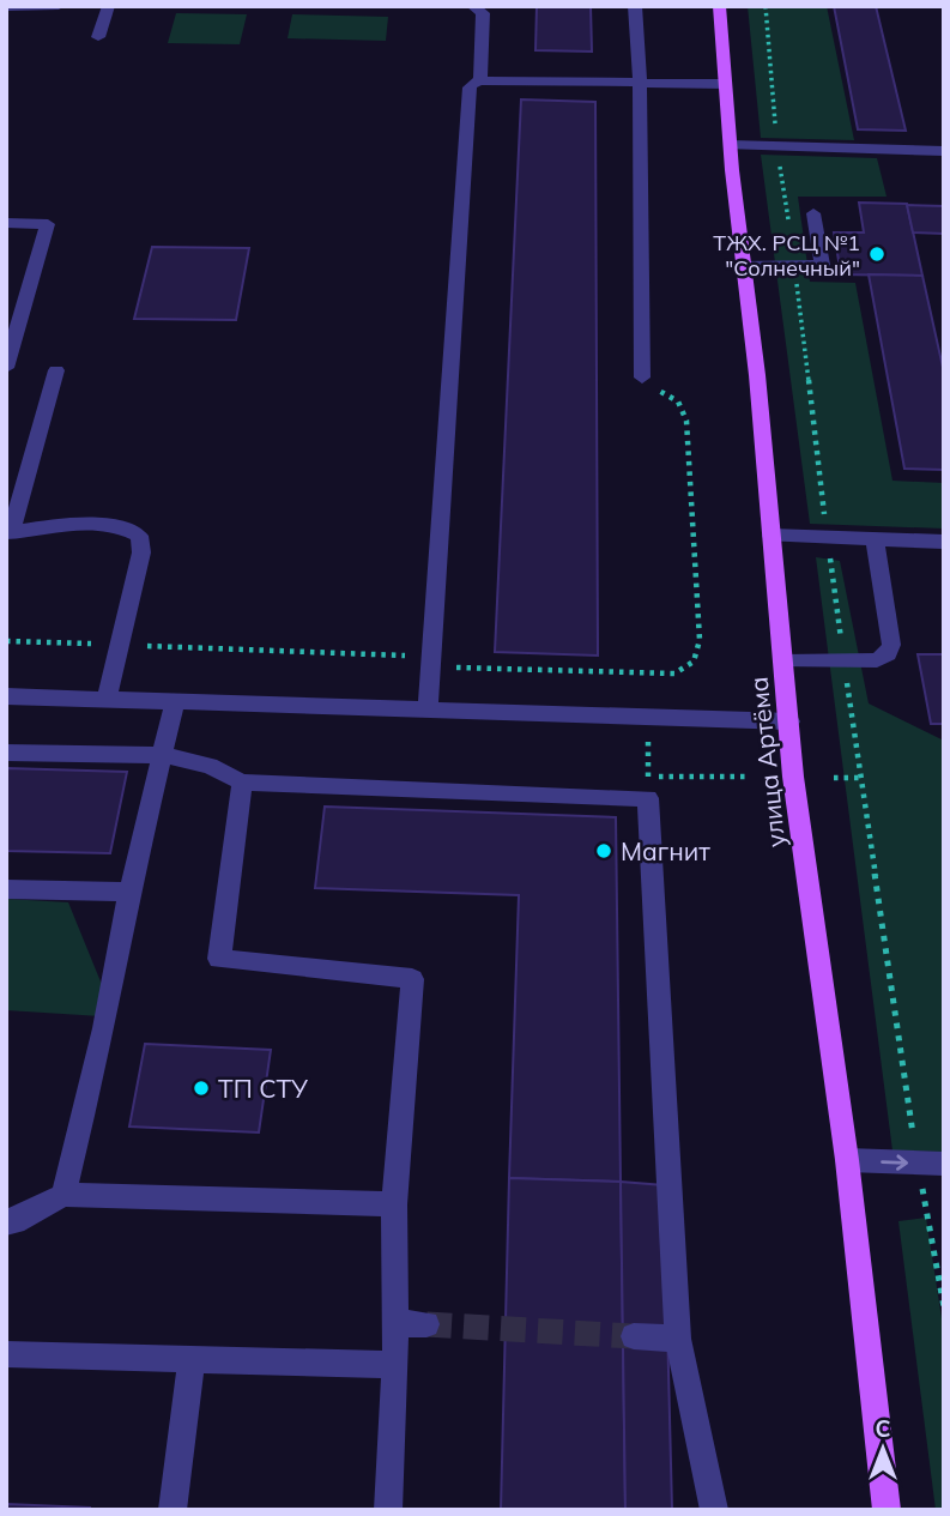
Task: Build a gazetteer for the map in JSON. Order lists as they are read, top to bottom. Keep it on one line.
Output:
{"streets":{"main road":["улица Артёма"]},"places":["ТЖХ. РСЦ №1 \"Солнечный\"","Магнит","ТП СТУ"],"north":"top"}
